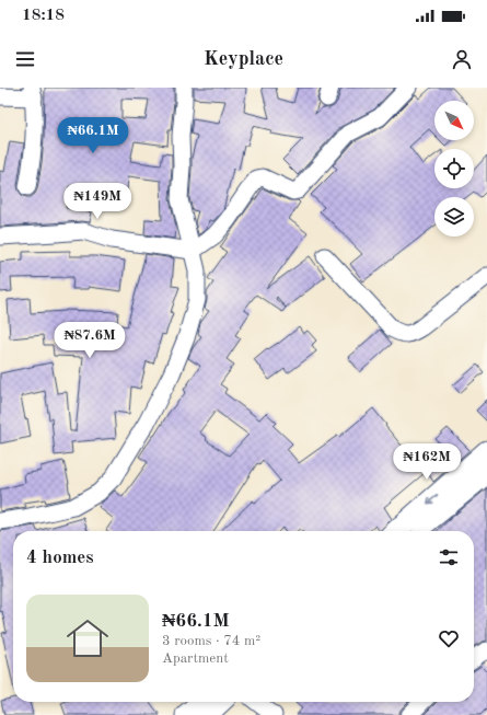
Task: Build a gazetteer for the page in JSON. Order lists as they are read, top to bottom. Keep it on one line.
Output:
{"north":"bottom right","page":{"status":"18:18","header":"Keyplace","price":["₦66.1M","₦149M","₦87.6M","₦162M"],"heading":"4 homes","list":[{"name":"₦66.1M","note":"3 rooms · 74 m² · Apartment"}]}}
